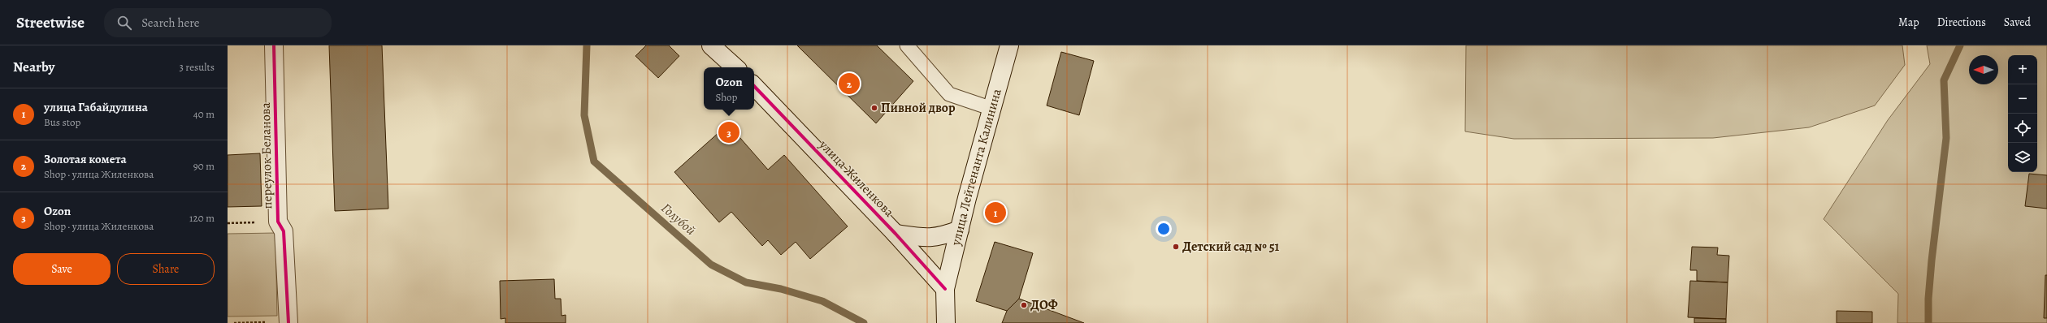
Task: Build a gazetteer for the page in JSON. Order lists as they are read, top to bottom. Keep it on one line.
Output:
{"streets":{"street":["переулок Беланова","улица Лейтенанта Калинина","улица Жиленкова"]},"crossings":[["улица Лейтенанта Калинина","улица Жиленкова"]],"water":["Голубой"],"places":["Пивной двор","Детский сад № 51","ДОФ"],"north":"left","page":{"header":"Streetwise","search":"Search here","nav":["Map","Directions","Saved"],"heading":["Nearby","3 results"],"map_buttons":["+","−"],"popup":["Ozon","Shop"],"pins":["2","3","1"],"list":[{"mark":"1","name":"улица Габайдулина","note":"Bus stop","value":"40 m"},{"mark":"2","name":"Золотая комета","note":"Shop · улица Жиленкова","value":"90 m"},{"mark":"3","name":"Ozon","note":"Shop · улица Жиленкова","value":"120 m"}],"buttons":["Save","Share"]}}
